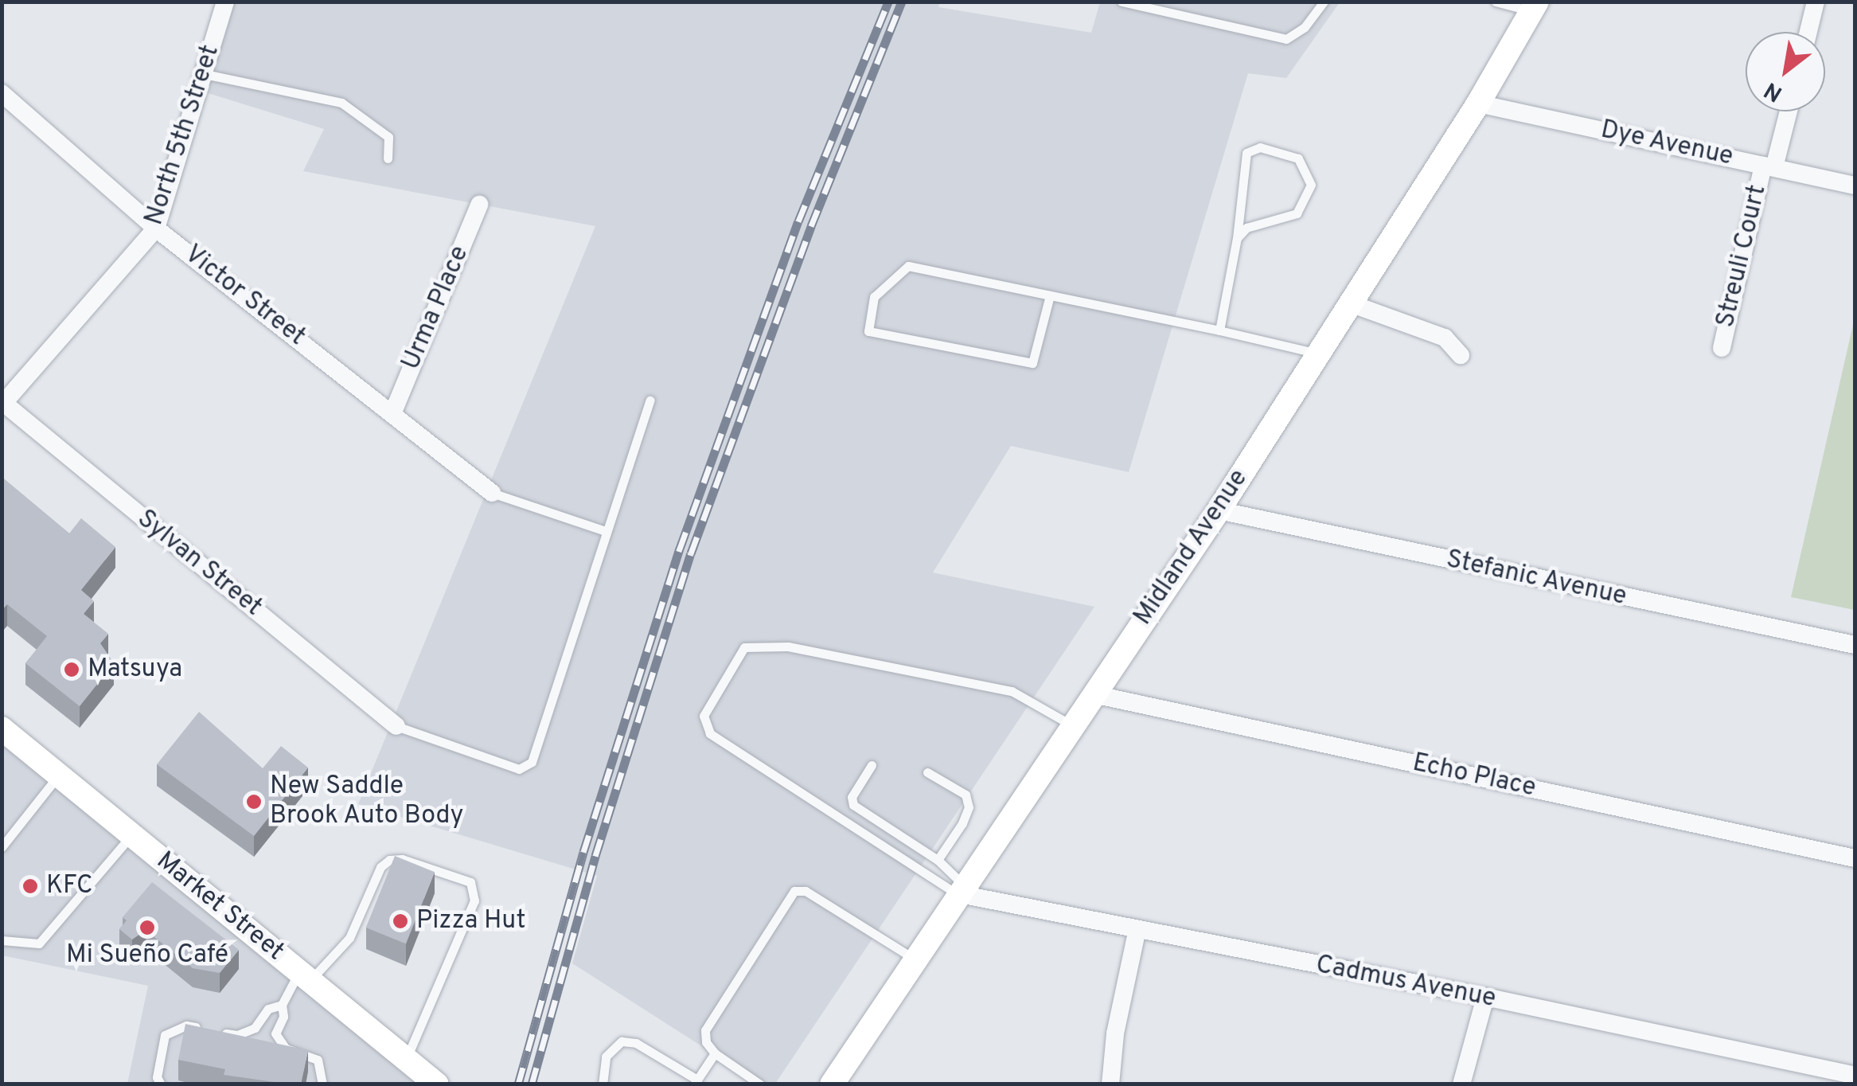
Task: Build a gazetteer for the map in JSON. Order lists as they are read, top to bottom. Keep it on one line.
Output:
{"streets":{"street":["North 5th Street","Dye Avenue","Streuli Court","Victor Street","Urma Place","Midland Avenue","Sylvan Street","Stefanic Avenue","Echo Place","Market Street","Cadmus Avenue"]},"crossings":[["North 5th Street","Victor Street"],["North 5th Street","Sylvan Street"],["Dye Avenue","Streuli Court"],["Dye Avenue","Midland Avenue"],["Victor Street","Urma Place"],["Midland Avenue","Stefanic Avenue"],["Midland Avenue","Echo Place"],["Midland Avenue","Cadmus Avenue"]],"places":["Matsuya","New Saddle Brook Auto Body","KFC","Pizza Hut","Mi Sueño Café"],"north":"bottom left"}
